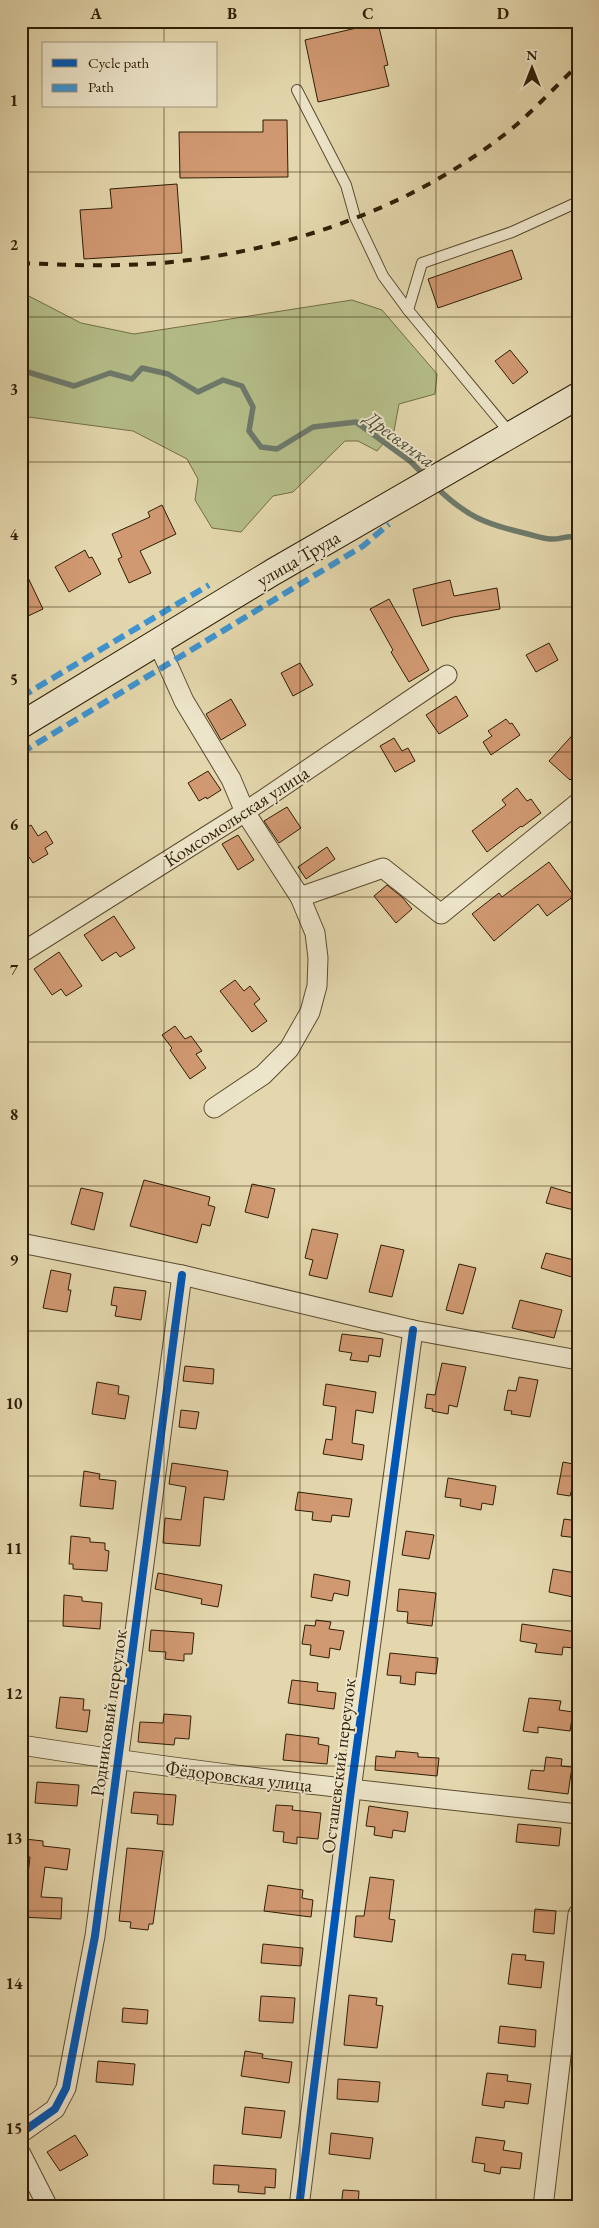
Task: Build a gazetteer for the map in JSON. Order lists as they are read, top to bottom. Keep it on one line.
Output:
{"streets":{"street":["улица Труда","Комсомольская улица","Родниковый переулок","Осташевский переулок","Фёдоровская улица"]},"crossings":[["Родниковый переулок","Фёдоровская улица"],["Осташевский переулок","Фёдоровская улица"]],"water":["Дресвянка"],"legend":["Cycle path","Path"],"north":"top","grid":{"columns":["A","B","C","D"],"rows":["1","2","3","4","5","6","7","8","9","10","11","12","13","14","15"]}}
